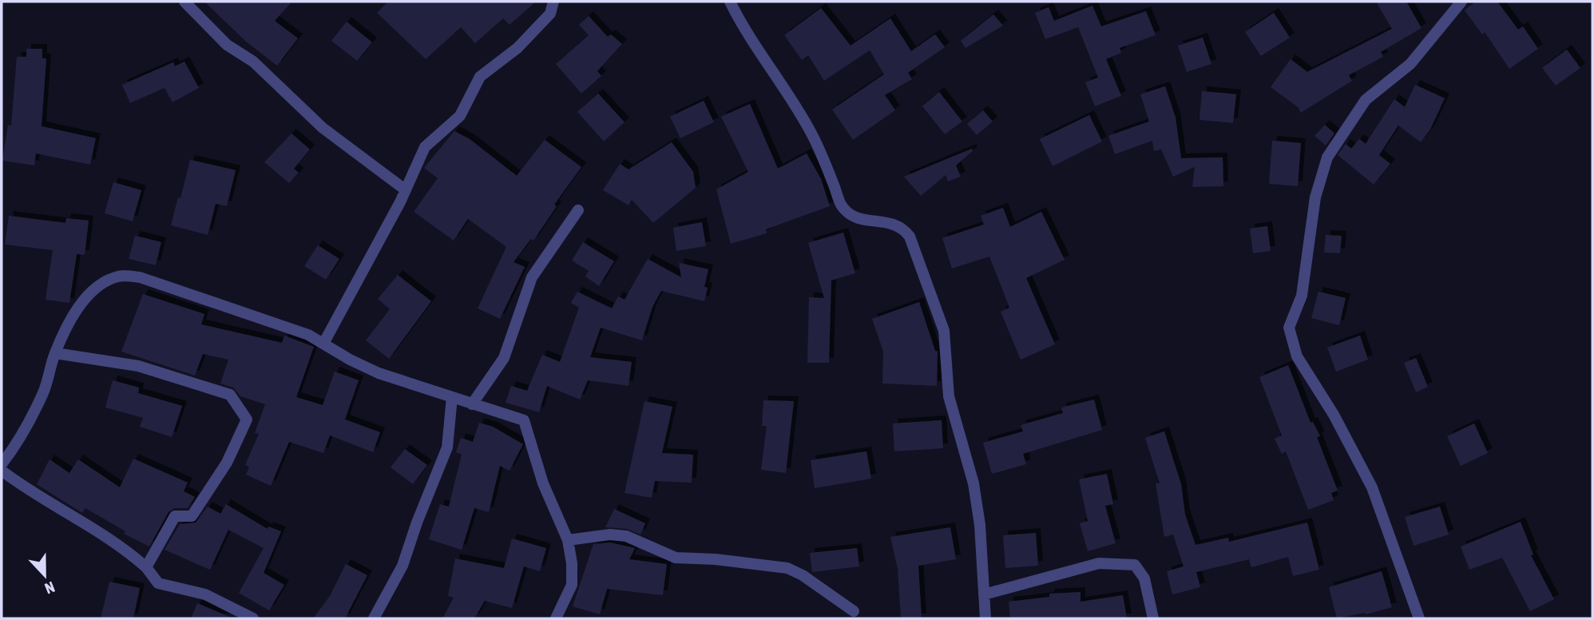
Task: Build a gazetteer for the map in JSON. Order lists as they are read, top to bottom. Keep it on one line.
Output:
{"north":"bottom"}
